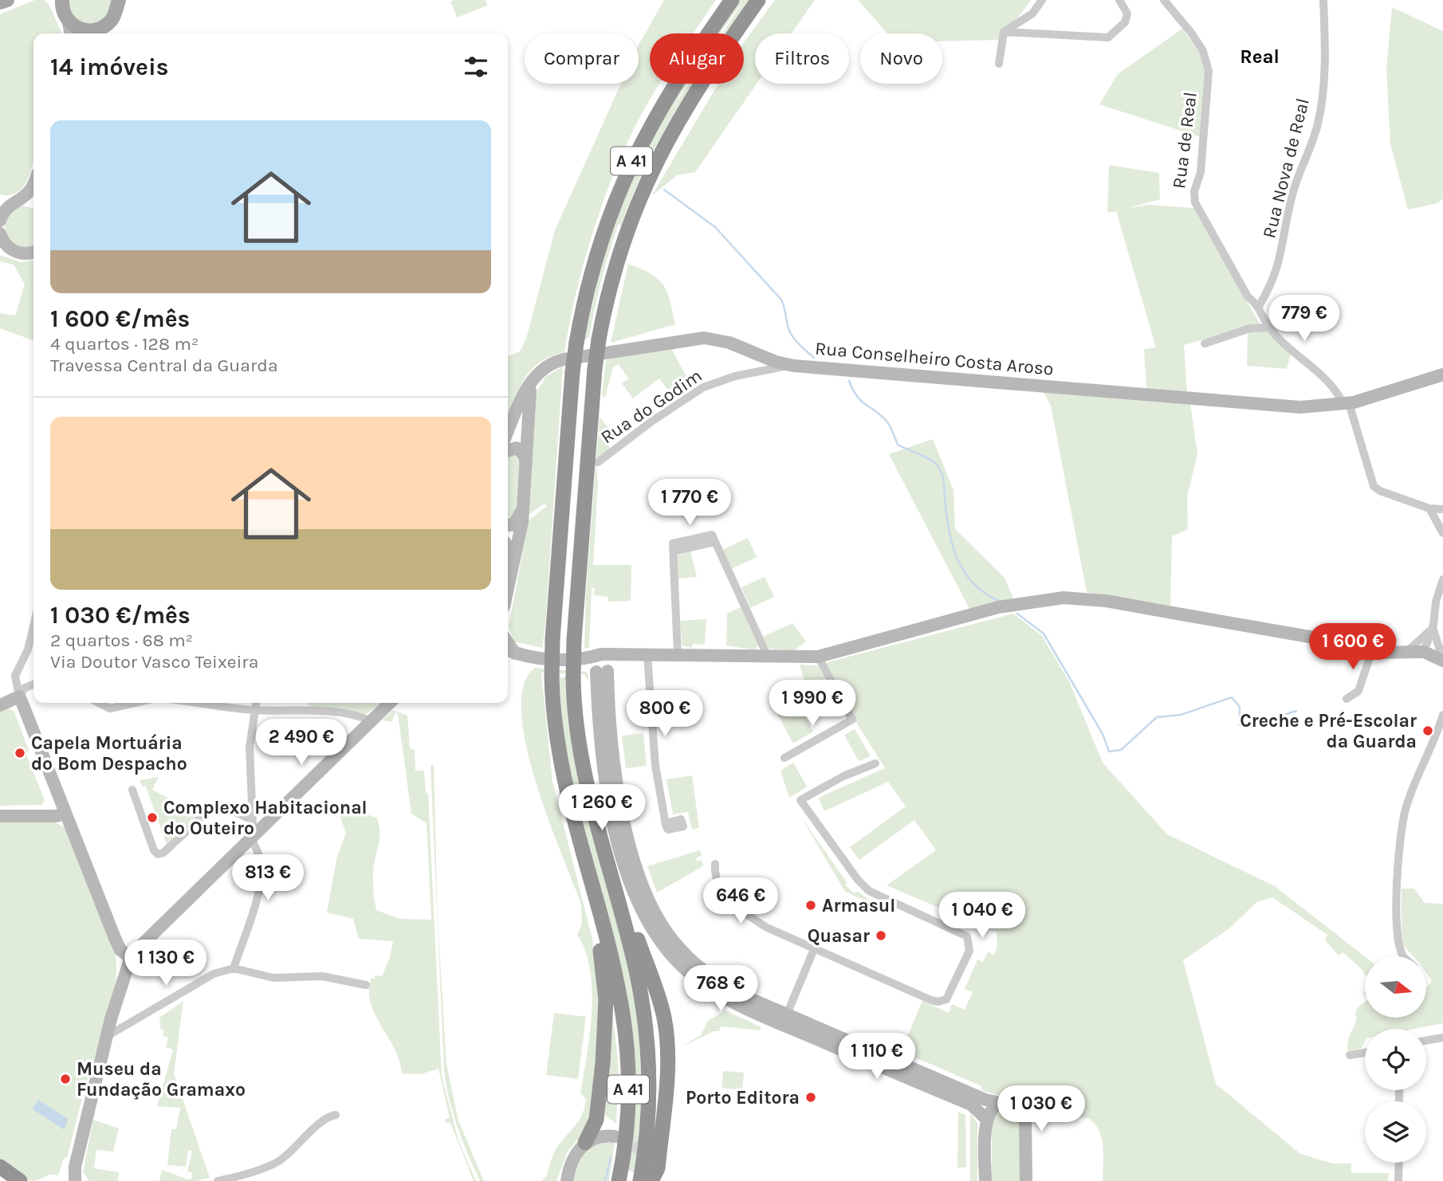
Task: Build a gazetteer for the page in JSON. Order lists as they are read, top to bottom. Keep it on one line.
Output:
{"streets":{"highway":["A 41"],"main road":["Rua Conselheiro Costa Aroso"],"street":["Rua de Real","Rua Nova de Real","Rua do Godim"]},"crossings":[["Rua de Real","Rua Nova de Real"],["Rua de Real","Rua Conselheiro Costa Aroso"],["Rua Conselheiro Costa Aroso","Rua do Godim"]],"districts":["Real"],"places":["Creche e Pré-Escolar da Guarda","Capela Mortuária do Bom Despacho","Complexo Habitacional do Outeiro","Armasul","Quasar","Museu da Fundação Gramaxo","Porto Editora"],"north":"right","page":{"chip":["Comprar","Alugar","Filtros","Novo"],"heading":"14 imóveis","list":[{"name":"1 600 €/mês","note":"4 quartos · 128 m² · Travessa Central da Guarda"},{"name":"1 030 €/mês","note":"2 quartos · 68 m² · Via Doutor Vasco Teixeira"}],"price":["779 €","1 770 €","1 600 €","1 990 €","800 €","2 490 €","1 260 €","813 €","646 €","1 040 €","1 130 €","768 €","1 110 €","1 030 €"]}}
